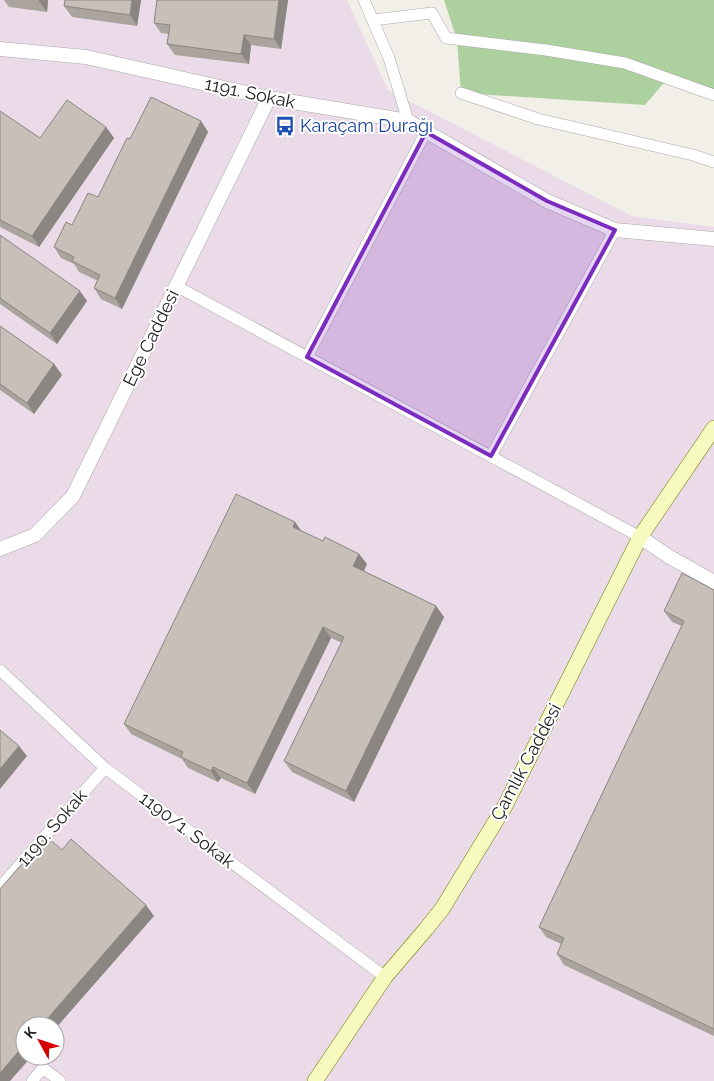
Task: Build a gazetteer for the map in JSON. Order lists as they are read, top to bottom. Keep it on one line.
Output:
{"streets":{"main road":["Çamlık Caddesi"],"street":["1191. Sokak","Ege Caddesi","1190. Sokak","1190/1. Sokak"]},"crossings":[["1191. Sokak","Ege Caddesi"],["Çamlık Caddesi","1190/1. Sokak"],["1190. Sokak","1190/1. Sokak"]],"places":{"bus stop":["Karaçam Durağı"]},"north":"top left"}
